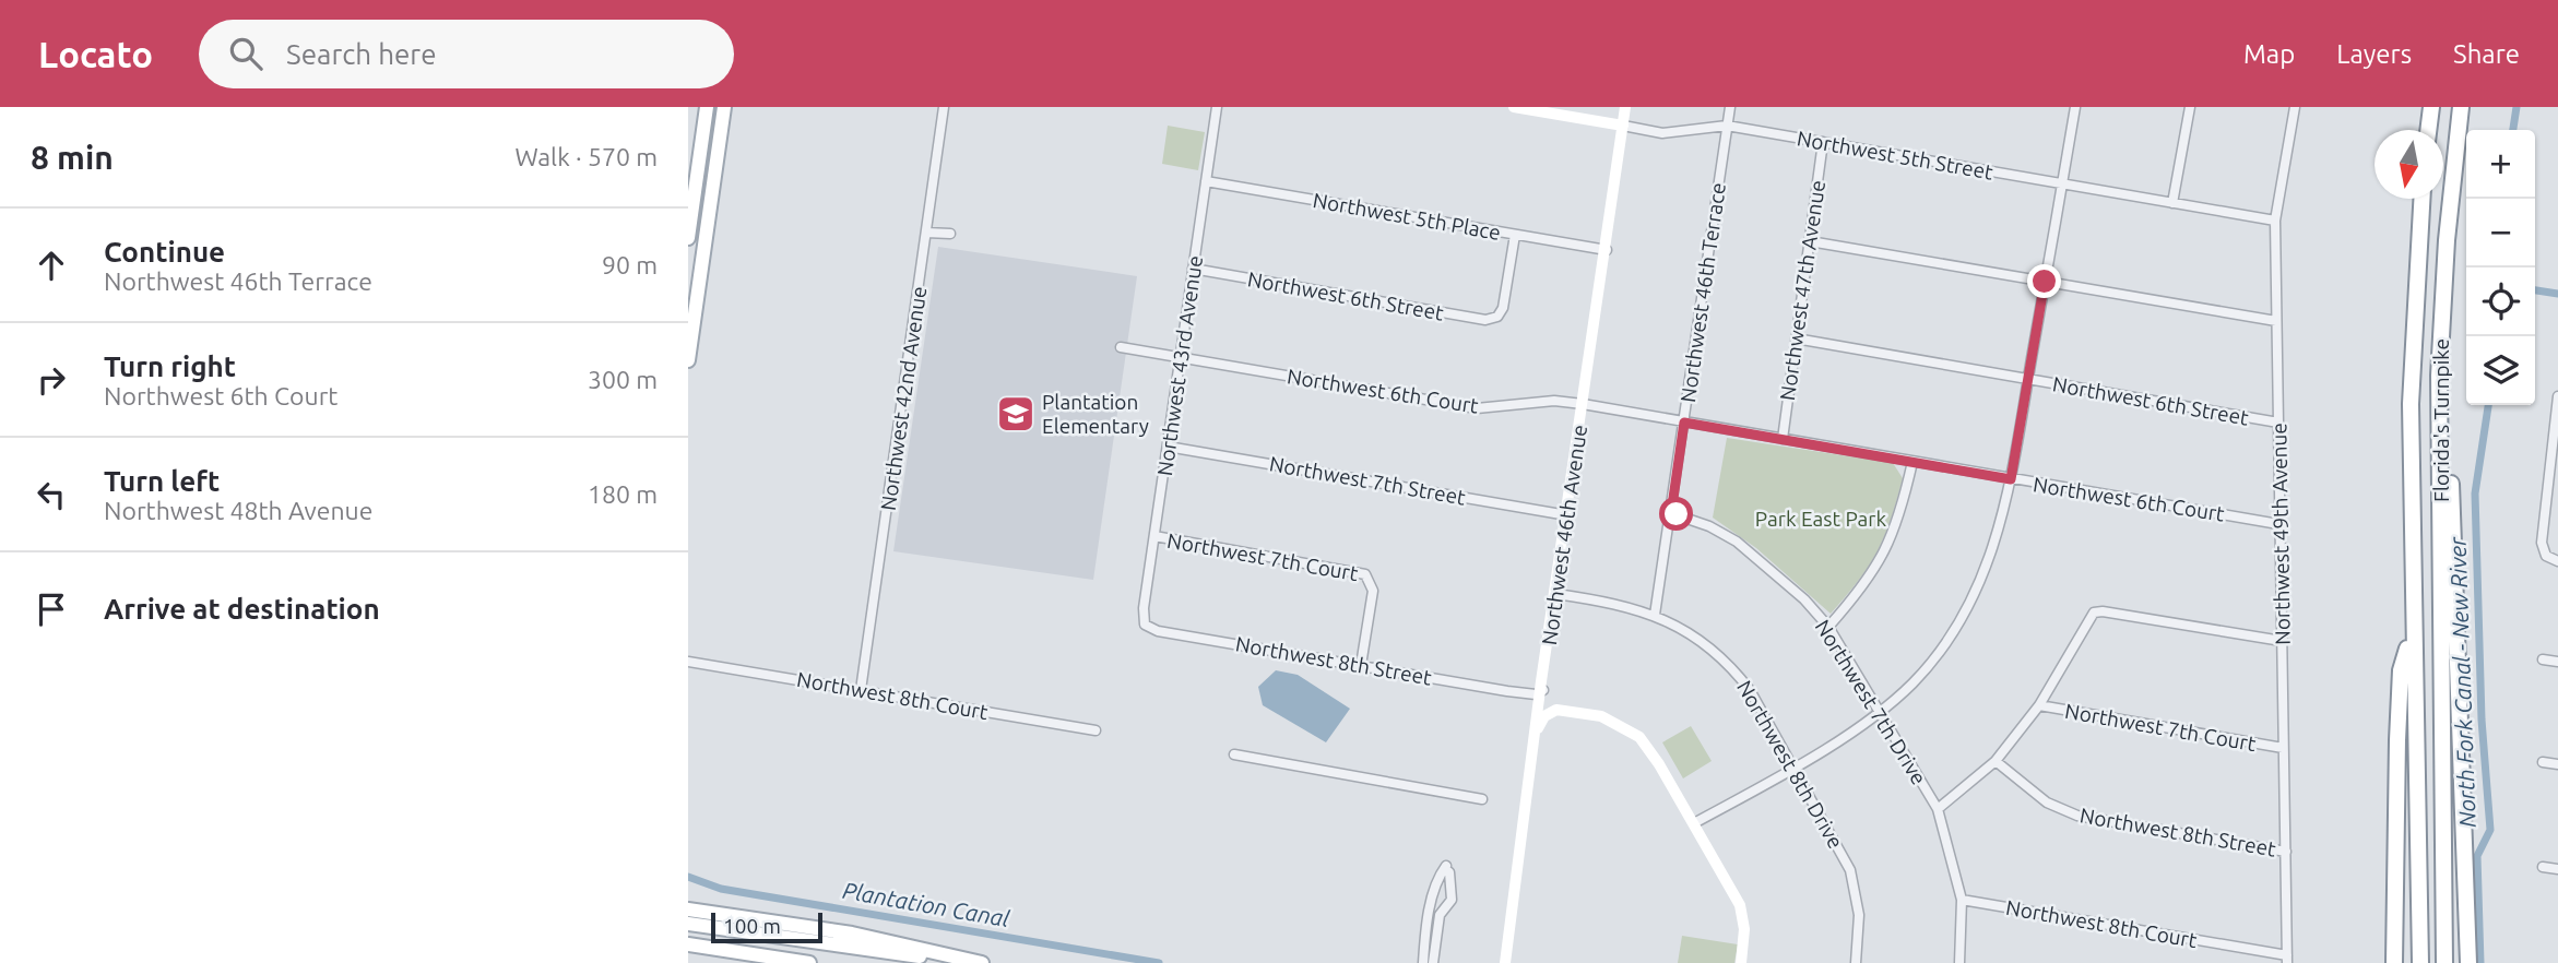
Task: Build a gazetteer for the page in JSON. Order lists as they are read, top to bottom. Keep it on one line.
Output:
{"streets":{"highway":["Florida's Turnpike"],"street":["Northwest 5th Street","Northwest 5th Place","Northwest 47th Avenue","Northwest 46th Terrace","Northwest 6th Street","Northwest 43rd Avenue","Northwest 6th Court","Northwest 42nd Avenue","Northwest 7th Street","Northwest 49th Avenue","Northwest 46th Avenue","Northwest 7th Court","Northwest 8th Street","Northwest 8th Court","Northwest 7th Drive","Northwest 8th Drive"]},"crossings":[["Northwest 5th Street","Northwest 47th Avenue"],["Northwest 5th Street","Northwest 46th Terrace"],["Northwest 5th Street","Northwest 49th Avenue"],["Northwest 5th Street","Northwest 46th Avenue"],["Northwest 5th Place","Northwest 6th Street"],["Northwest 5th Place","Northwest 43rd Avenue"],["Northwest 5th Place","Northwest 46th Avenue"],["Northwest 47th Avenue","Northwest 6th Street"],["Northwest 47th Avenue","Northwest 6th Court"],["Northwest 46th Terrace","Northwest 6th Court"],["Northwest 46th Terrace","Northwest 7th Drive"],["Northwest 46th Terrace","Northwest 8th Drive"],["Northwest 6th Street","Northwest 43rd Avenue"],["Northwest 6th Street","Northwest 49th Avenue"],["Northwest 43rd Avenue","Northwest 6th Court"],["Northwest 43rd Avenue","Northwest 7th Street"],["Northwest 43rd Avenue","Northwest 7th Court"],["Northwest 43rd Avenue","Northwest 8th Street"],["Northwest 6th Court","Northwest 49th Avenue"],["Northwest 6th Court","Northwest 46th Avenue"],["Northwest 42nd Avenue","Northwest 8th Court"],["Northwest 7th Street","Northwest 46th Avenue"],["Northwest 49th Avenue","Northwest 7th Court"],["Northwest 49th Avenue","Northwest 8th Street"],["Northwest 49th Avenue","Northwest 8th Court"],["Northwest 46th Avenue","Northwest 8th Street"],["Northwest 46th Avenue","Northwest 8th Drive"],["Northwest 7th Court","Northwest 8th Street"],["Northwest 8th Court","Northwest 7th Drive"]],"water":["North Fork Canal - New River","Plantation Canal"],"parks":["Park East Park"],"places":{"school or university":["Plantation Elementary"]},"scale_bar":"100 m","north":"bottom","page":{"header":"Locato","search":"Search here","nav":["Map","Layers","Share"],"heading":["8 min","Walk · 570 m"],"map_buttons":["+","−"],"list":[["Continue","Northwest 46th Terrace","90 m"],["Turn right","Northwest 6th Court","300 m"],["Turn left","Northwest 48th Avenue","180 m"],"Arrive at destination"],"scale":"100 m"}}
